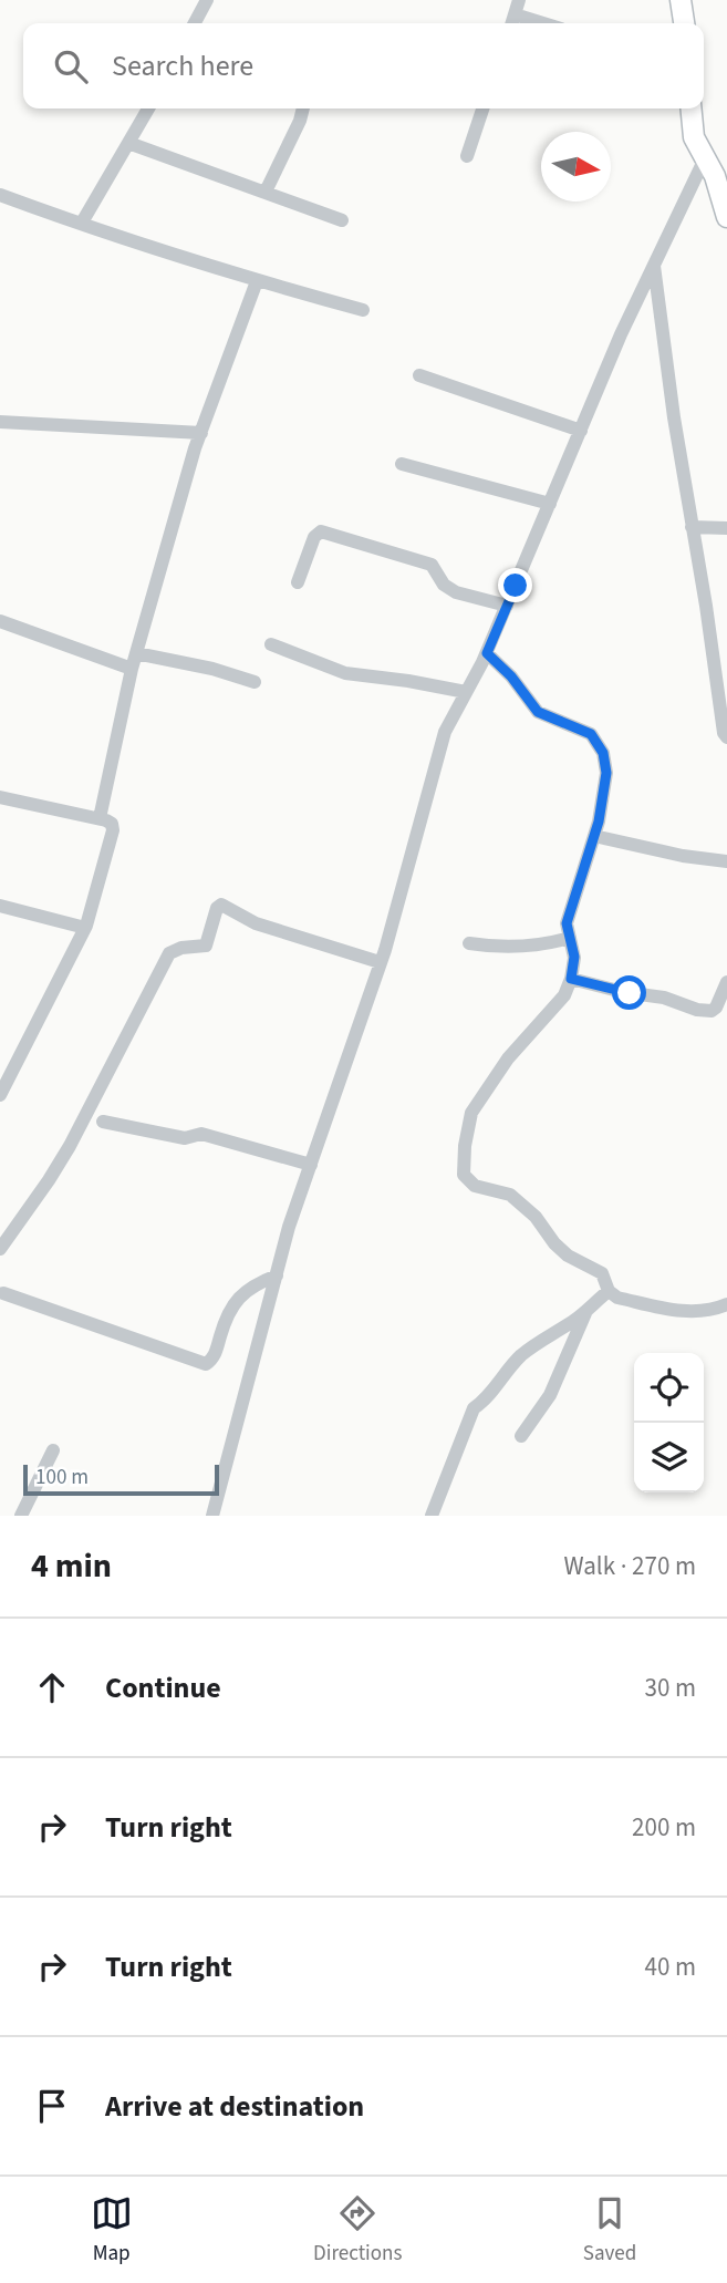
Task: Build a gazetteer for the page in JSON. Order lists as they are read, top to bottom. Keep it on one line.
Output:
{"scale_bar":"100 m","north":"right","page":{"search":"Search here","scale":"100 m","heading":["4 min","Walk · 270 m"],"list":[["Continue","30 m"],["Turn right","200 m"],["Turn right","40 m"],"Arrive at destination"],"nav":["Map","Directions","Saved"]}}
